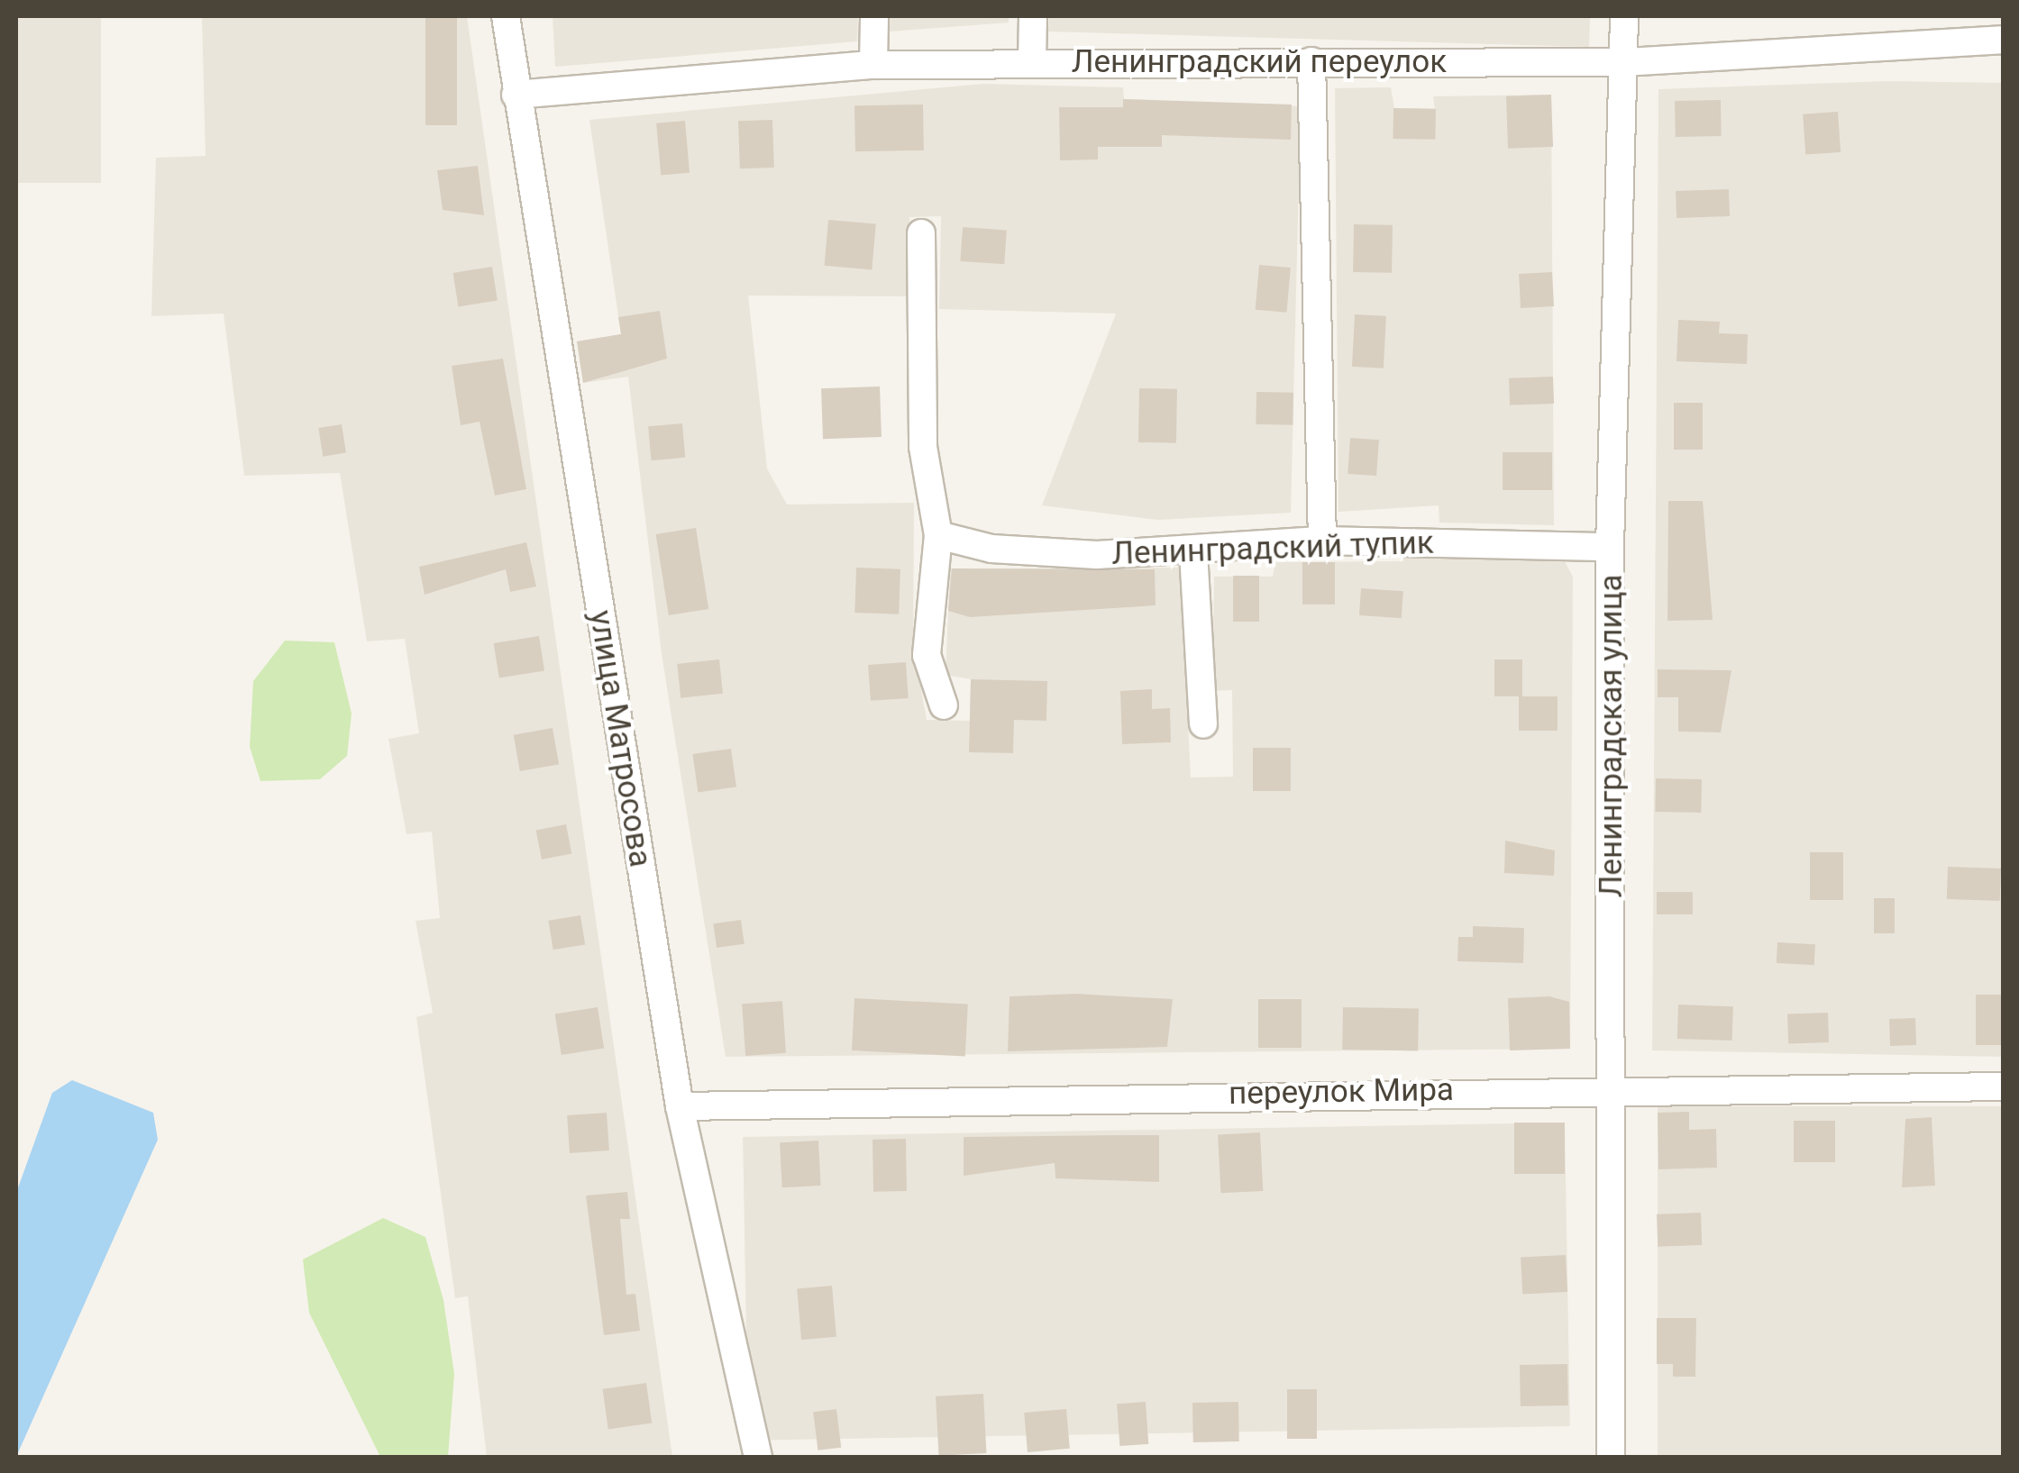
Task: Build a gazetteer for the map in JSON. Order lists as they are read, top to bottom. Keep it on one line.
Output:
{"streets":{"street":["Ленинградский переулок","Ленинградский тупик","Ленинградская улица","улица Матросова","переулок Мира"]},"crossings":[["Ленинградский переулок","Ленинградская улица"],["Ленинградский переулок","улица Матросова"],["Ленинградский тупик","Ленинградская улица"],["Ленинградская улица","переулок Мира"],["улица Матросова","переулок Мира"]]}
